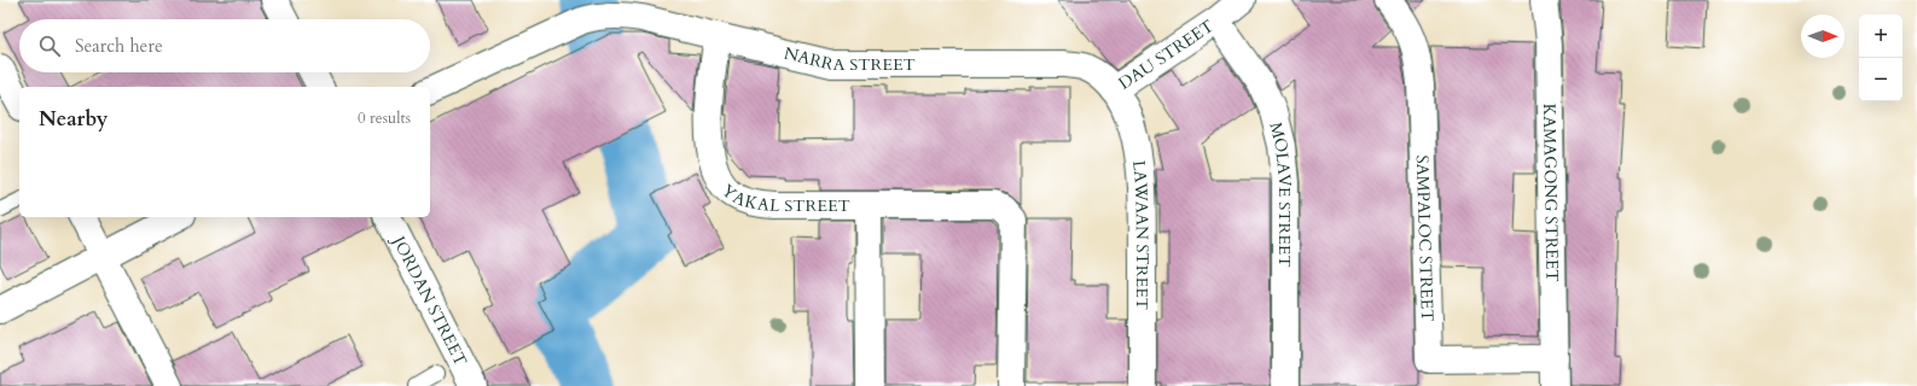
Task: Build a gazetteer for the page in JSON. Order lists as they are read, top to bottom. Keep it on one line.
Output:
{"streets":{"street":["DAU STREET","NARRA STREET","YAKAL STREET","KAMAGONG STREET","MOLAVE STREET","LAWAAN STREET","SAMPALOC STREET","JORDAN STREET"]},"crossings":[["DAU STREET","NARRA STREET"],["DAU STREET","MOLAVE STREET"],["DAU STREET","LAWAAN STREET"],["NARRA STREET","YAKAL STREET"],["NARRA STREET","LAWAAN STREET"],["KAMAGONG STREET","SAMPALOC STREET"]],"north":"right","page":{"map_buttons":["+","−"],"search":"Search here","heading":["Nearby","0 results"]}}
